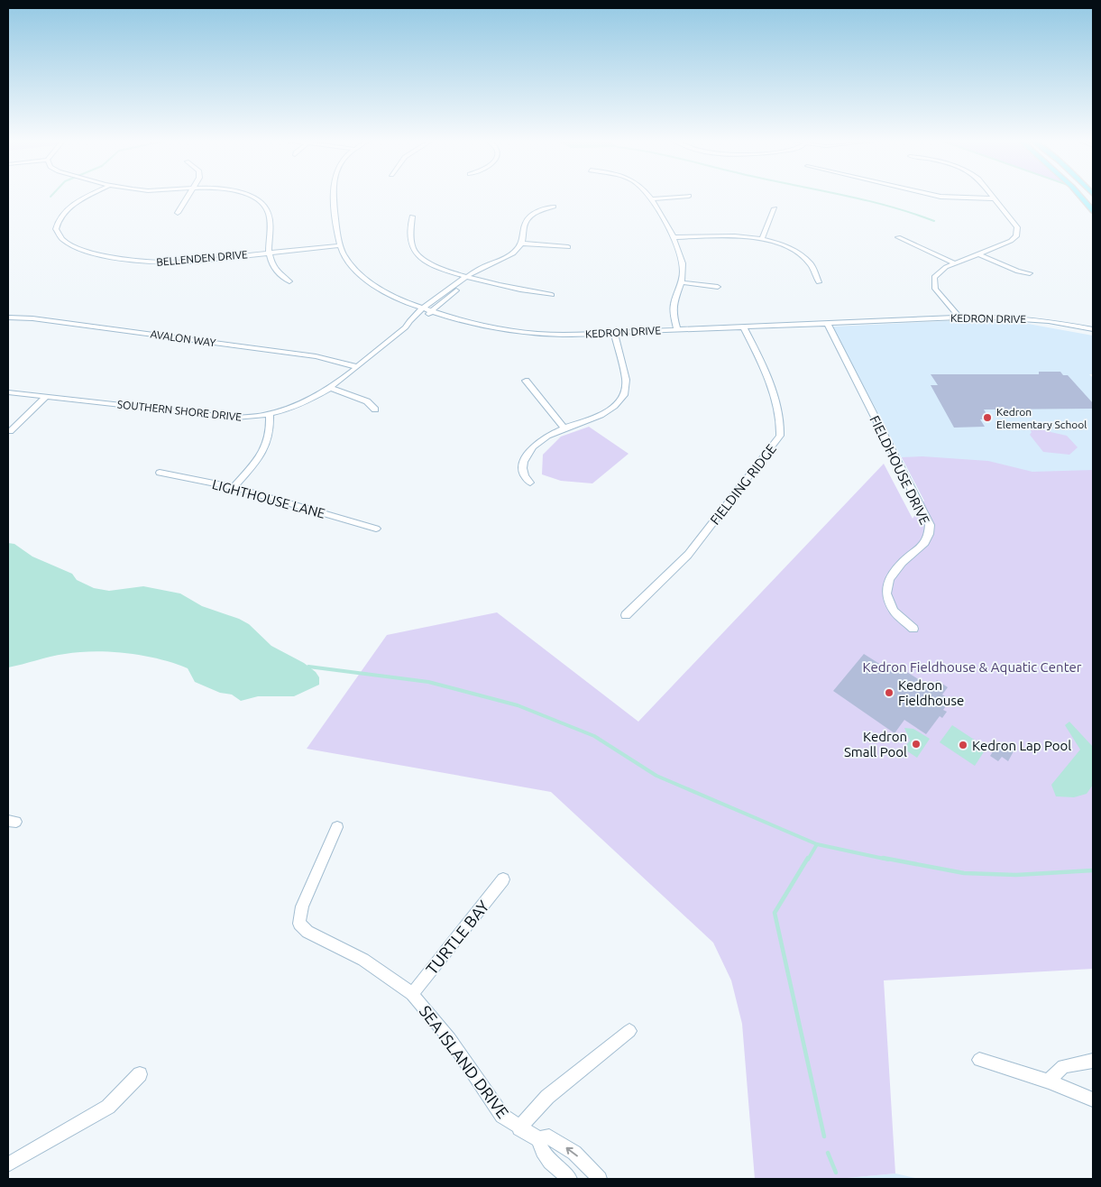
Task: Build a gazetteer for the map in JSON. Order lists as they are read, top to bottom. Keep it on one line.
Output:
{"streets":{"street":["BELLENDEN DRIVE","KEDRON DRIVE","AVALON WAY","SOUTHERN SHORE DRIVE","FIELDHOUSE DRIVE","FIELDING RIDGE","LIGHTHOUSE LANE","TURTLE BAY","SEA ISLAND DRIVE"]},"crossings":[["BELLENDEN DRIVE","KEDRON DRIVE"],["KEDRON DRIVE","SOUTHERN SHORE DRIVE"],["KEDRON DRIVE","FIELDHOUSE DRIVE"],["KEDRON DRIVE","FIELDING RIDGE"],["AVALON WAY","SOUTHERN SHORE DRIVE"],["TURTLE BAY","SEA ISLAND DRIVE"]],"parks":["Kedron Fieldhouse & Aquatic Center"],"places":["Kedron Elementary School","Kedron Fieldhouse","Kedron Small Pool","Kedron Lap Pool"]}
